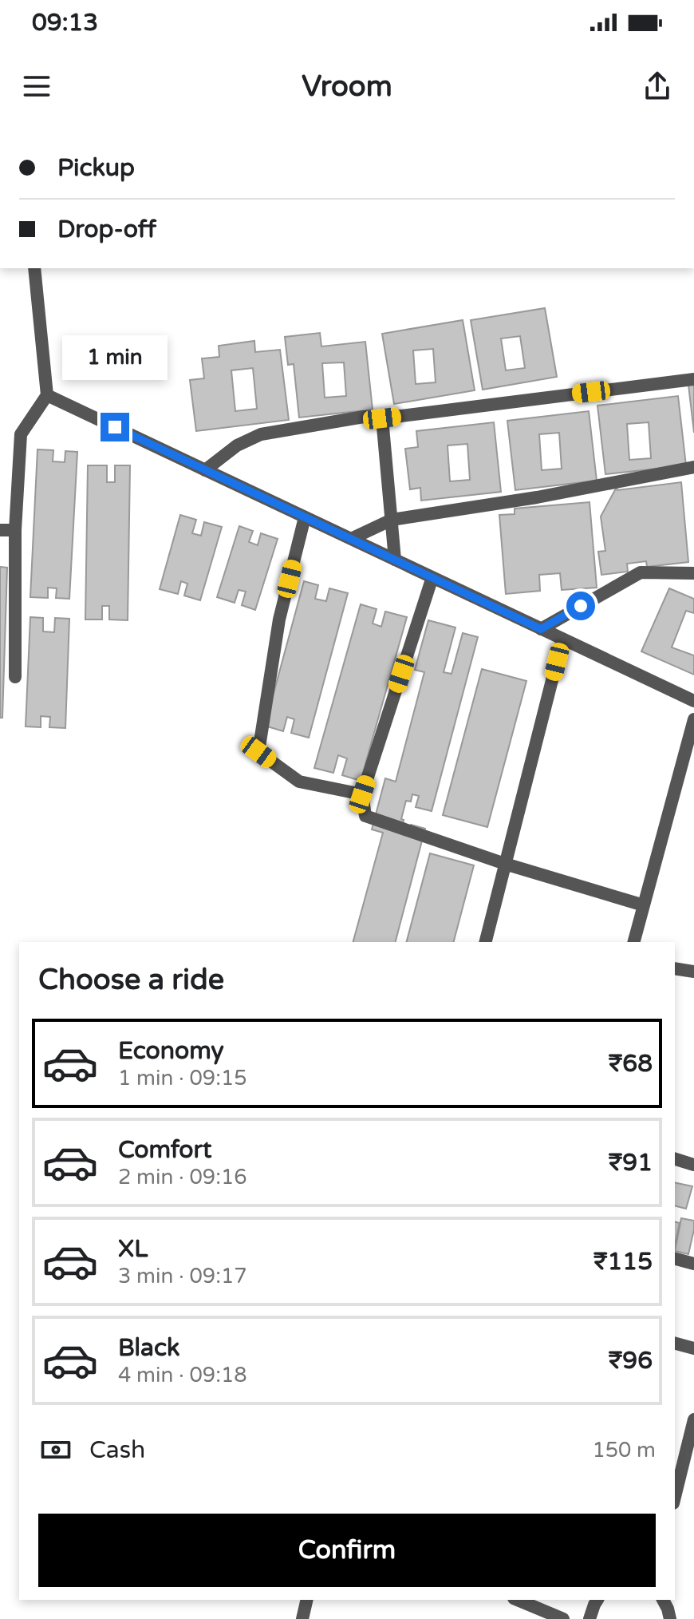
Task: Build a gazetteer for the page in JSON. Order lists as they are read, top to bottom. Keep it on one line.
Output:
{"page":{"status":"09:13","header":"Vroom","banner":["Pickup","Drop-off"],"bubble":"1 min","heading":"Choose a ride","list":[{"name":"Economy","note":"1 min · 09:15","value":"₹68"},{"name":"Comfort","note":"2 min · 09:16","value":"₹91"},{"name":"XL","note":"3 min · 09:17","value":"₹115"},{"name":"Black","note":"4 min · 09:18","value":"₹96"}],"pay":["Cash","150 m"],"buttons":"Confirm"}}
